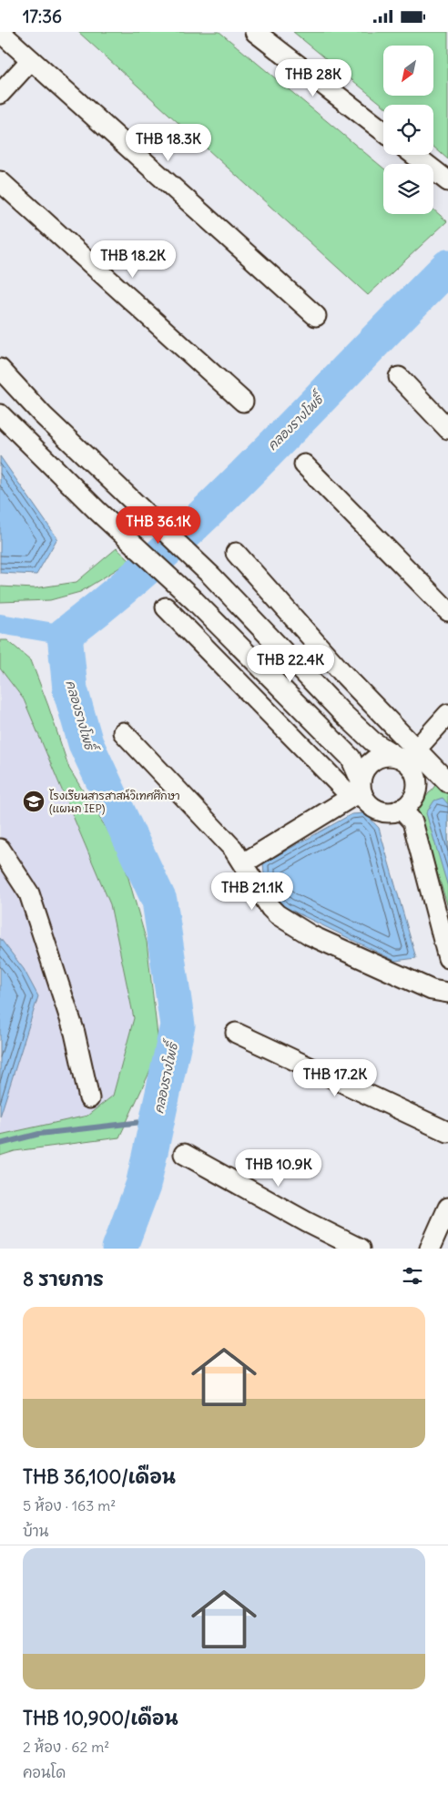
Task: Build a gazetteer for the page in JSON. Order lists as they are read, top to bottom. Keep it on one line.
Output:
{"water":["คลองรางโพธิ์"],"places":{"school or university":["โรงเรียนสารสาสน์วิเทศศึกษา (แผนก IEP)"]},"north":"bottom left","page":{"status":"17:36","price":["THB 28K","THB 18.3K","THB 18.2K","THB 36.1K","THB 22.4K","THB 21.1K","THB 17.2K","THB 10.9K"],"heading":"8 รายการ","list":[{"name":"THB 36,100/เดือน","note":"5 ห้อง · 163 m² · บ้าน"},{"name":"THB 10,900/เดือน","note":"2 ห้อง · 62 m² · คอนโด"}]}}
